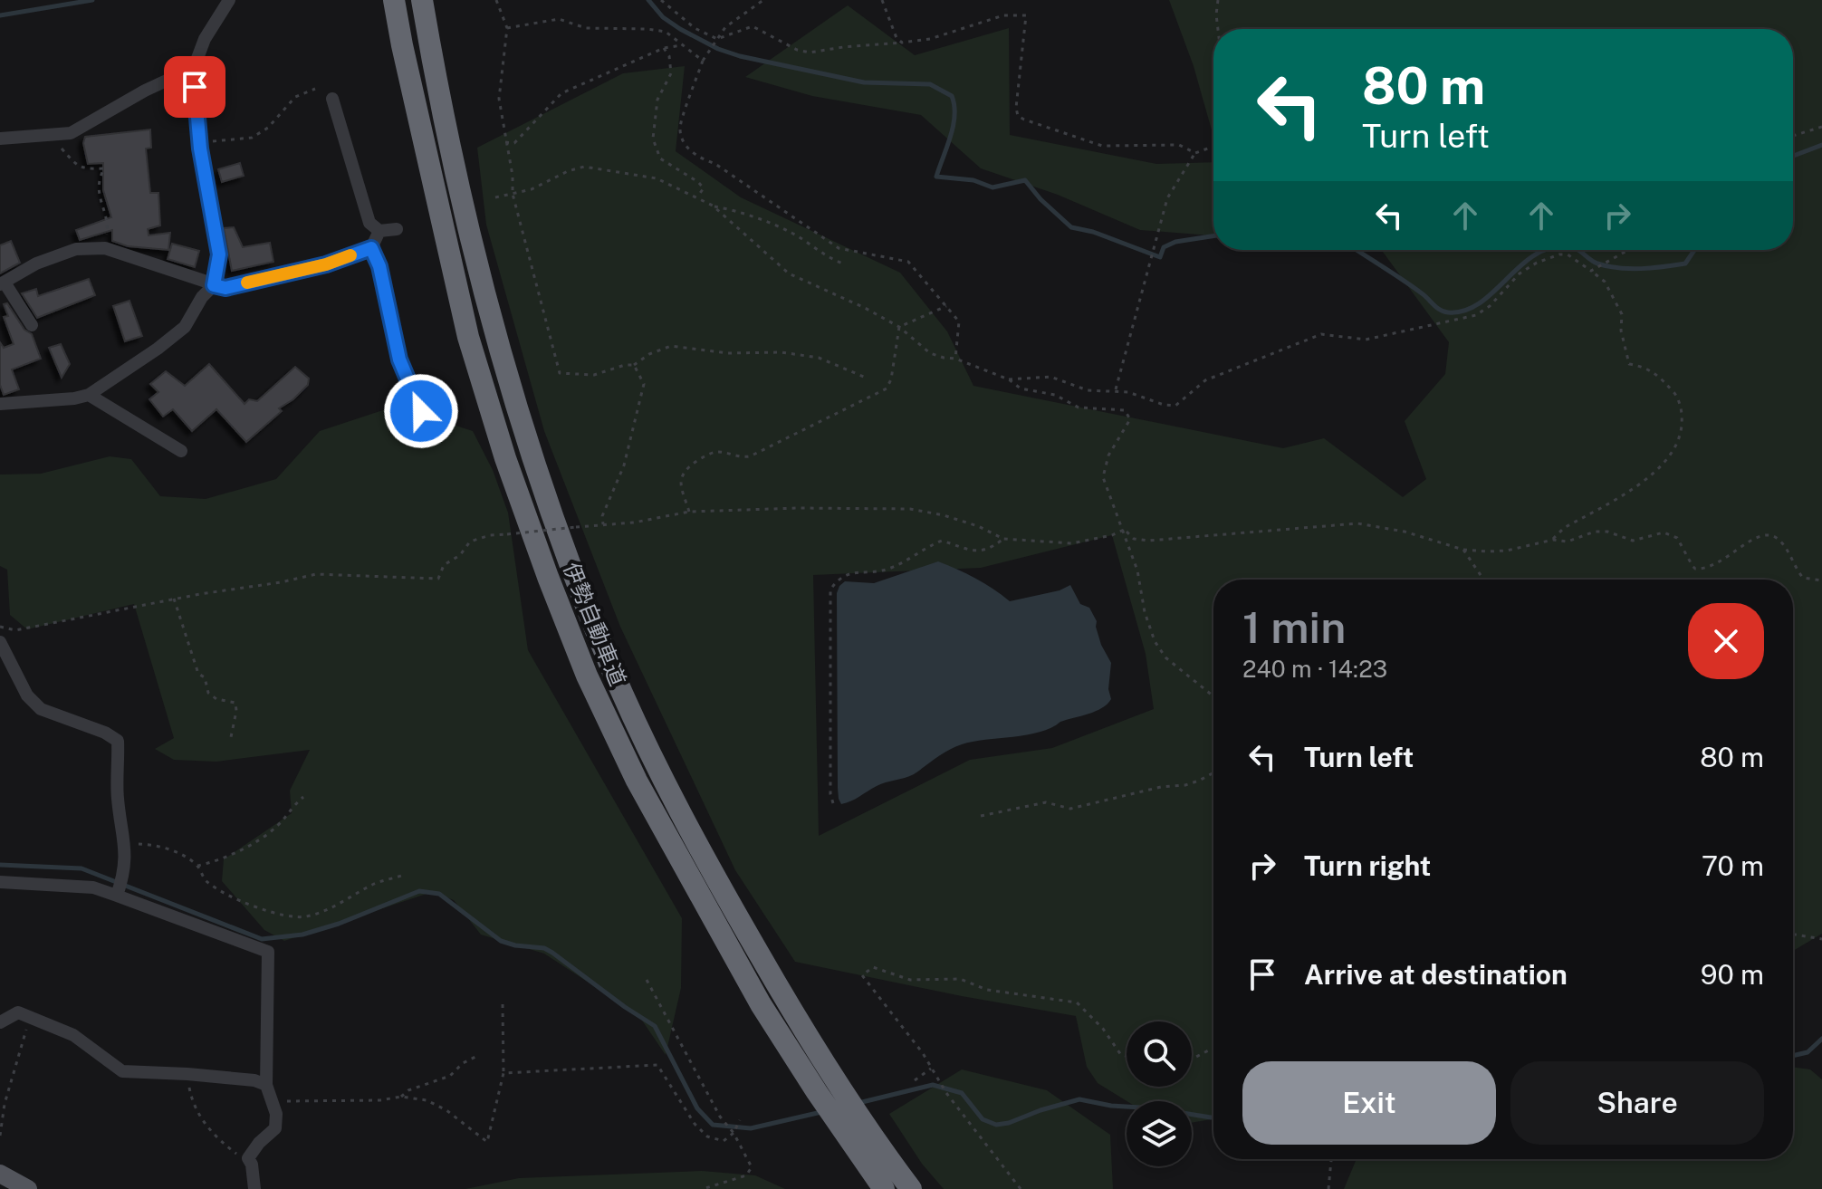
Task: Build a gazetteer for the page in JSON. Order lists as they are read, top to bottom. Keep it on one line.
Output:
{"streets":{"highway":["伊勢自動車道"]},"page":{"turn":["80 m","Turn left"],"heading":["1 min","240 m · 14:23"],"list":[{"name":"Turn left","value":"80 m"},{"name":"Turn right","value":"70 m"},{"name":"Arrive at destination","value":"90 m"}],"buttons":["Exit","Share"]}}
